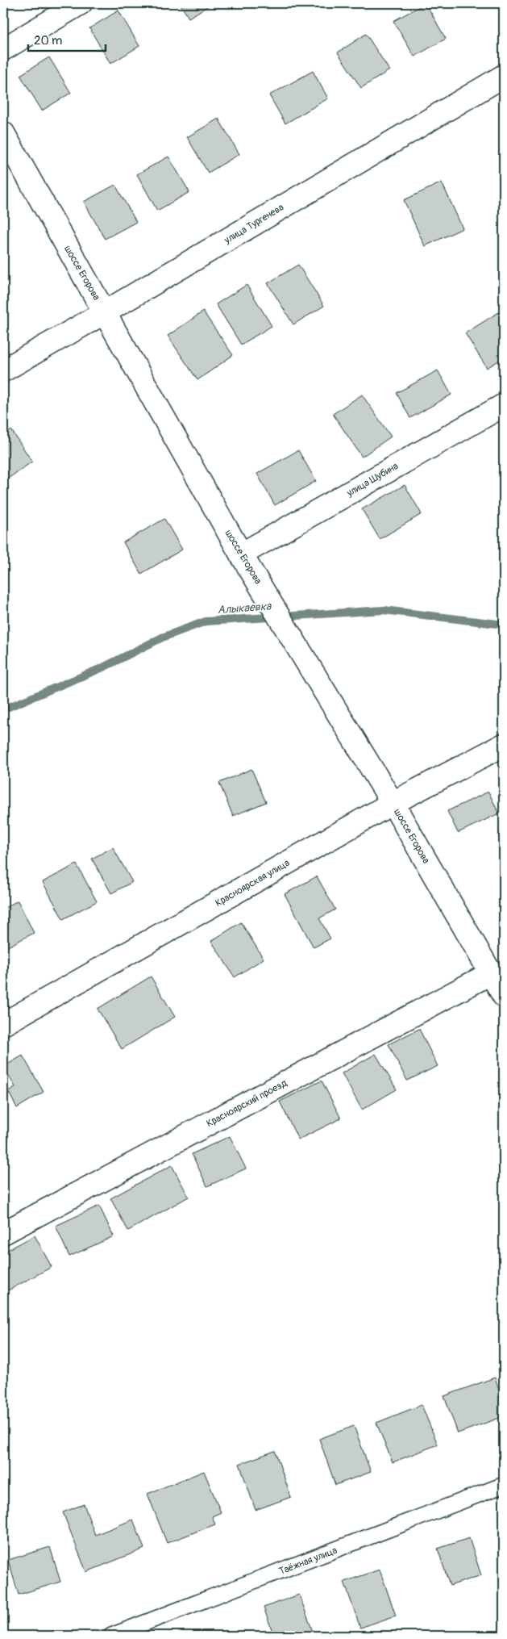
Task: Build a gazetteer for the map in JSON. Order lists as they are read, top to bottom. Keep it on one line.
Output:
{"streets":{"street":["улица Тургенева","шоссе Егорова","улица Шубина","Красноярская улица","Красноярский проезд"],"lane":["Таёжная улица"]},"crossings":[["улица Тургенева","шоссе Егорова"],["шоссе Егорова","улица Шубина"],["шоссе Егорова","Красноярская улица"],["шоссе Егорова","Красноярский проезд"]],"water":["Алыкаевка"],"scale_bar":"20 m"}
